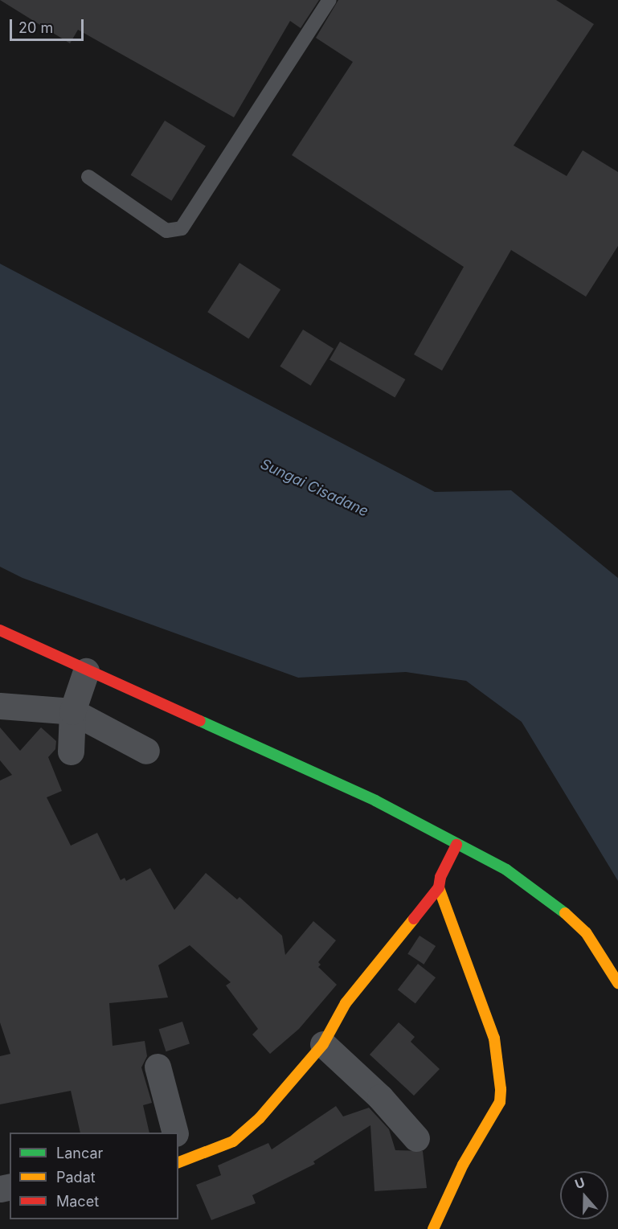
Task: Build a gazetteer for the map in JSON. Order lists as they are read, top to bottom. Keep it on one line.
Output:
{"water":["Sungai Cisadane"],"legend":["Lancar","Padat","Macet"],"scale_bar":"20 m","north":"top"}
